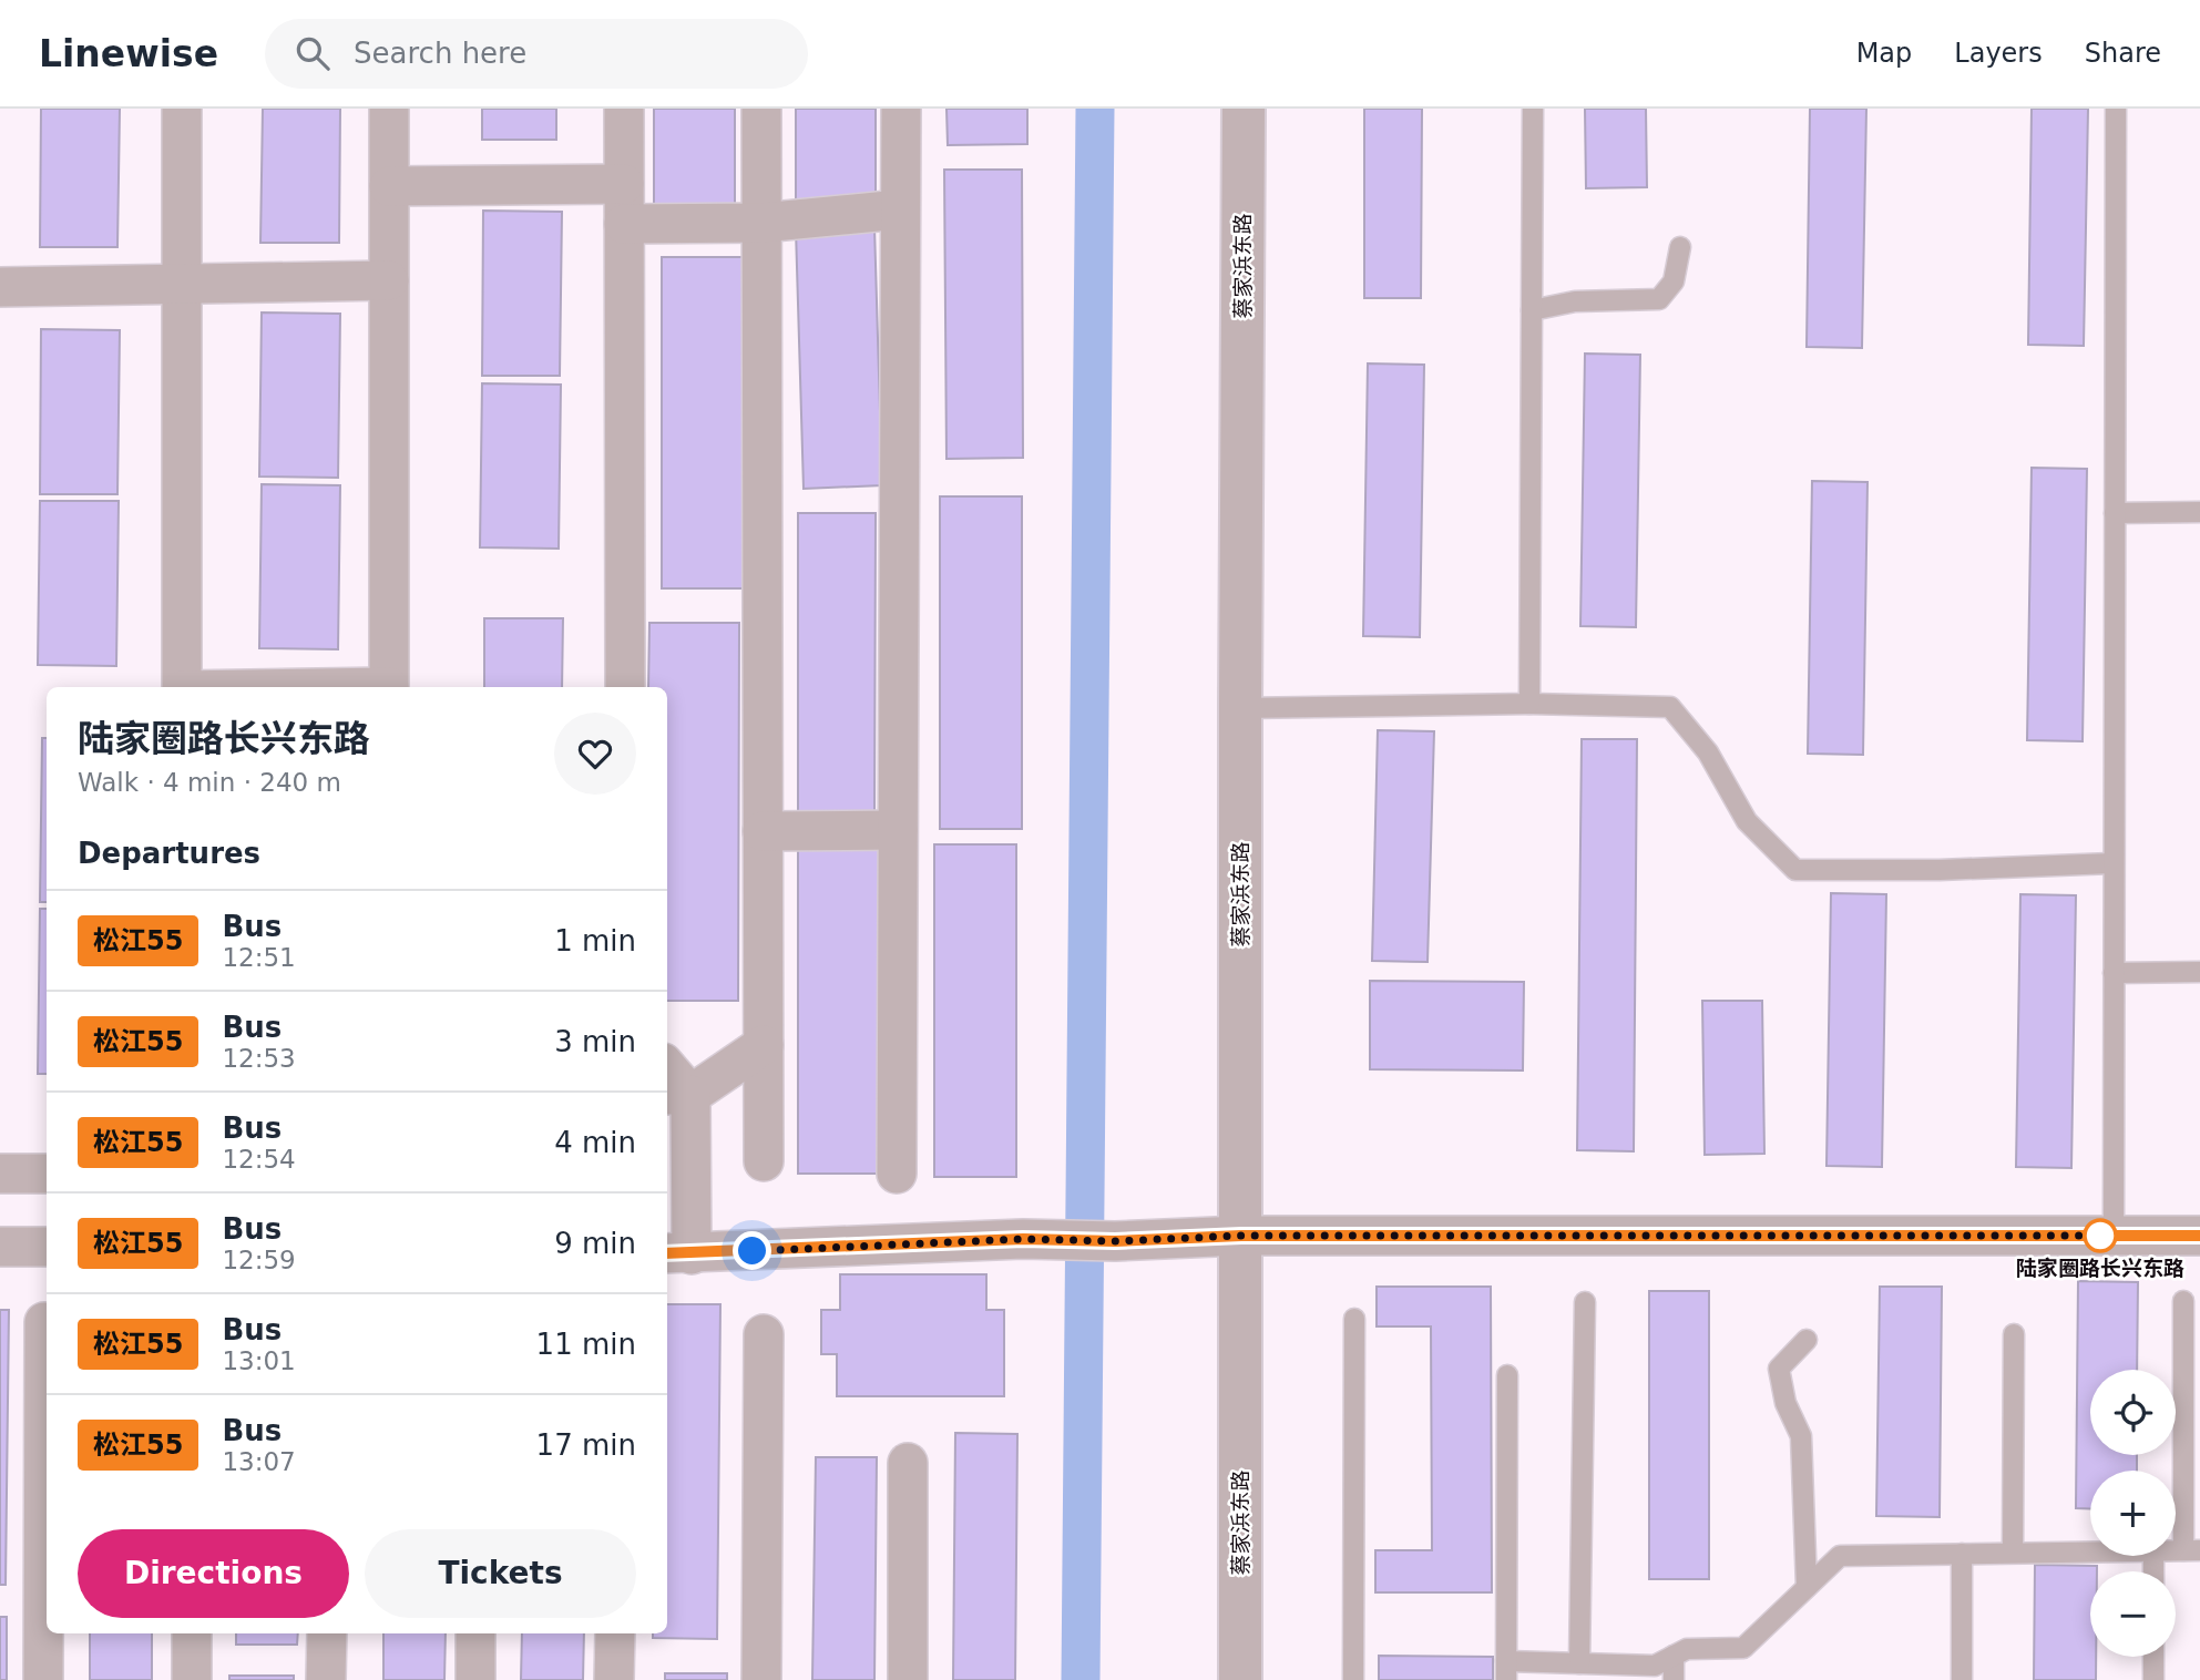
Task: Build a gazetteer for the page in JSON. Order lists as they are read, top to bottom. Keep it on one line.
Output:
{"streets":{"street":["蔡家浜东路"]},"places":["陆家圈路长兴东路"],"lines":["bus line 松江55"],"page":{"header":"Linewise","search":"Search here","nav":["Map","Layers","Share"],"heading":[["陆家圈路长兴东路","Walk · 4 min · 240 m"],"Departures"],"list":[{"mark":"松江55","name":"Bus","note":"12:51","value":"1 min"},{"mark":"松江55","name":"Bus","note":"12:53","value":"3 min"},{"mark":"松江55","name":"Bus","note":"12:54","value":"4 min"},{"mark":"松江55","name":"Bus","note":"12:59","value":"9 min"},{"mark":"松江55","name":"Bus","note":"13:01","value":"11 min"},{"mark":"松江55","name":"Bus","note":"13:07","value":"17 min"}],"map_buttons":["+","−"],"buttons":["Directions","Tickets"]}}
